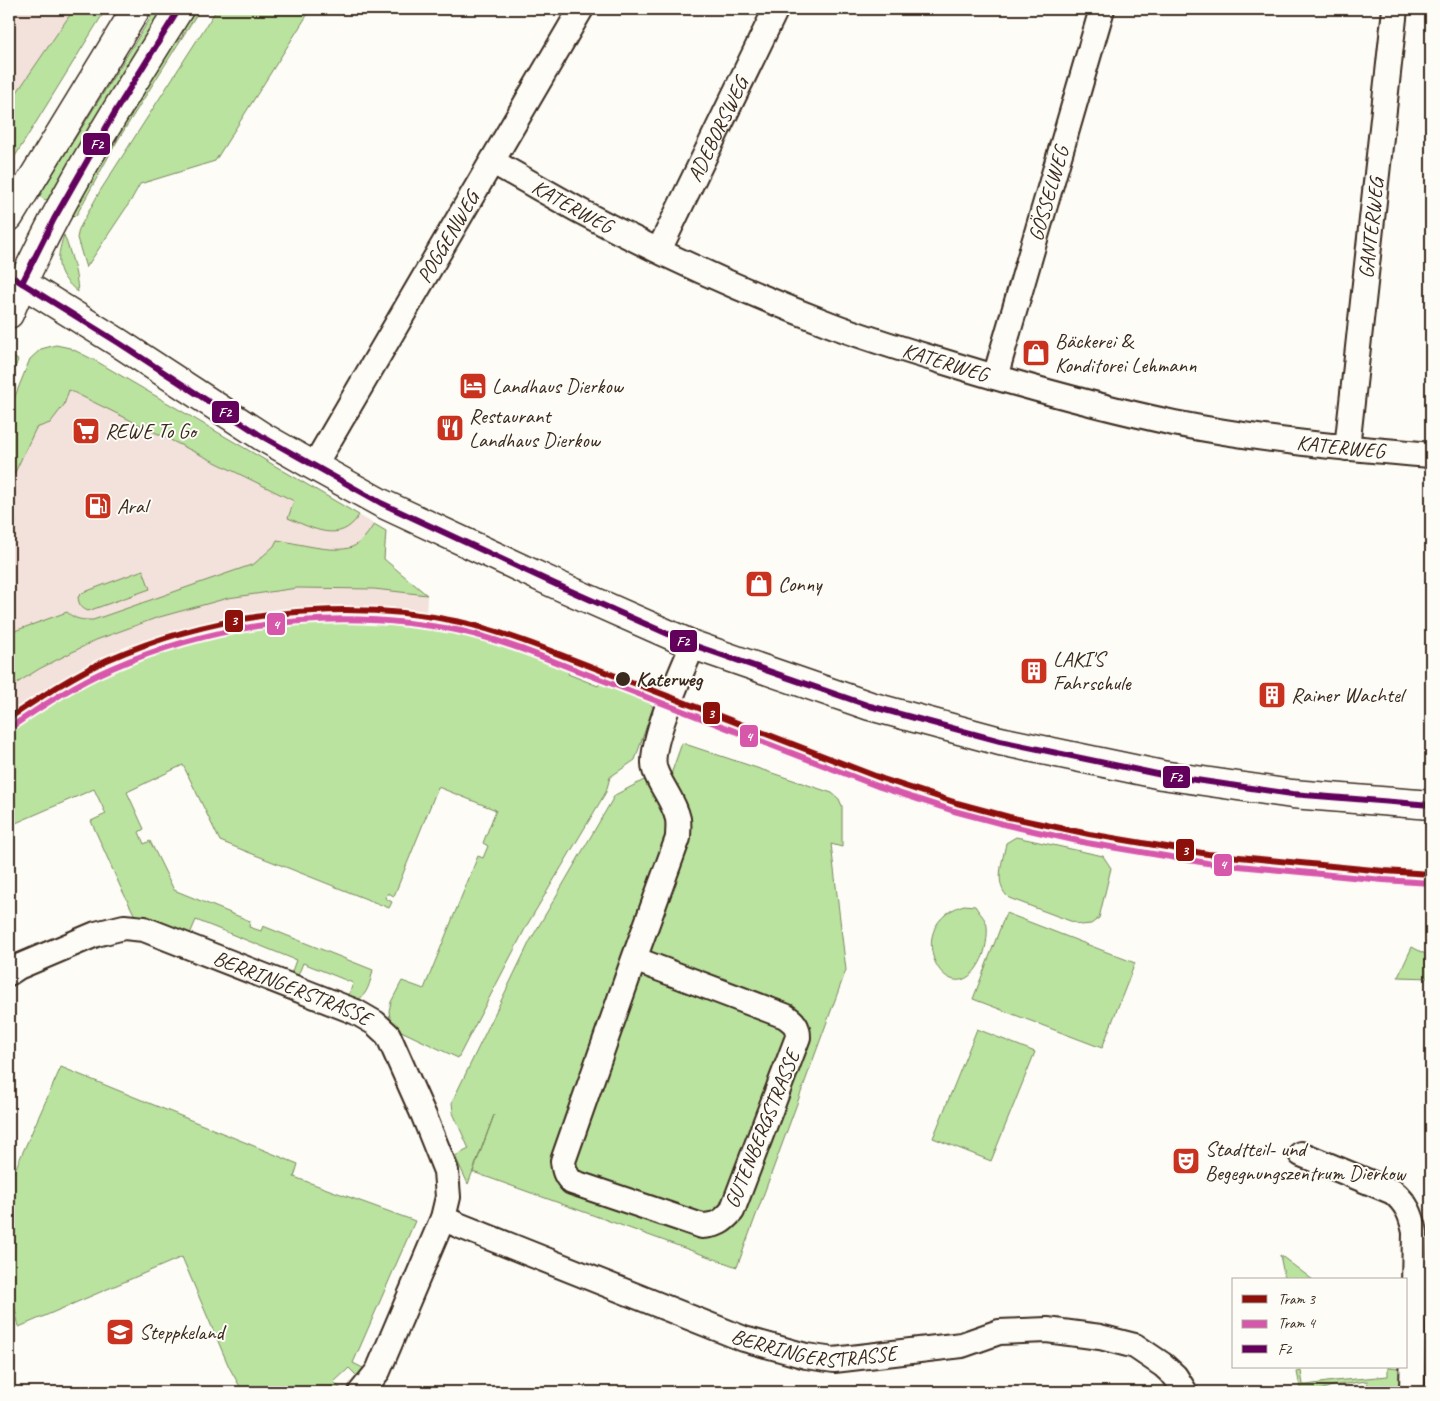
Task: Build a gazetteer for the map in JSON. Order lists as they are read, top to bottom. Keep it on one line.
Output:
{"streets":{"street":["ADEBORSWEG","GÖSSELWEG","KATERWEG","GANTERWEG","POGGENWEG","BERRINGERSTRASSE","GUTENBERGSTRASSE"]},"crossings":[["ADEBORSWEG","KATERWEG"],["GÖSSELWEG","KATERWEG"],["KATERWEG","GANTERWEG"],["KATERWEG","POGGENWEG"]],"places":{"shop":["Bäckerei & Konditorei Lehmann","Conny"],"hotel":["Landhaus Dierkow"],"restaurant":["Restaurant Landhaus Dierkow"],"supermarket":["REWE To Go"],"fuel station":["Aral"],"building":["LAKI'S Fahrschule","Rainer Wachtel"],"other":["Katerweg"],"theatre":["Stadtteil- und Begegnungszentrum Dierkow"],"school or university":["Steppkeland"]},"lines":["transit line F2","tram line 3","tram line 4"],"legend":["Tram 3","Tram 4","F2"]}
